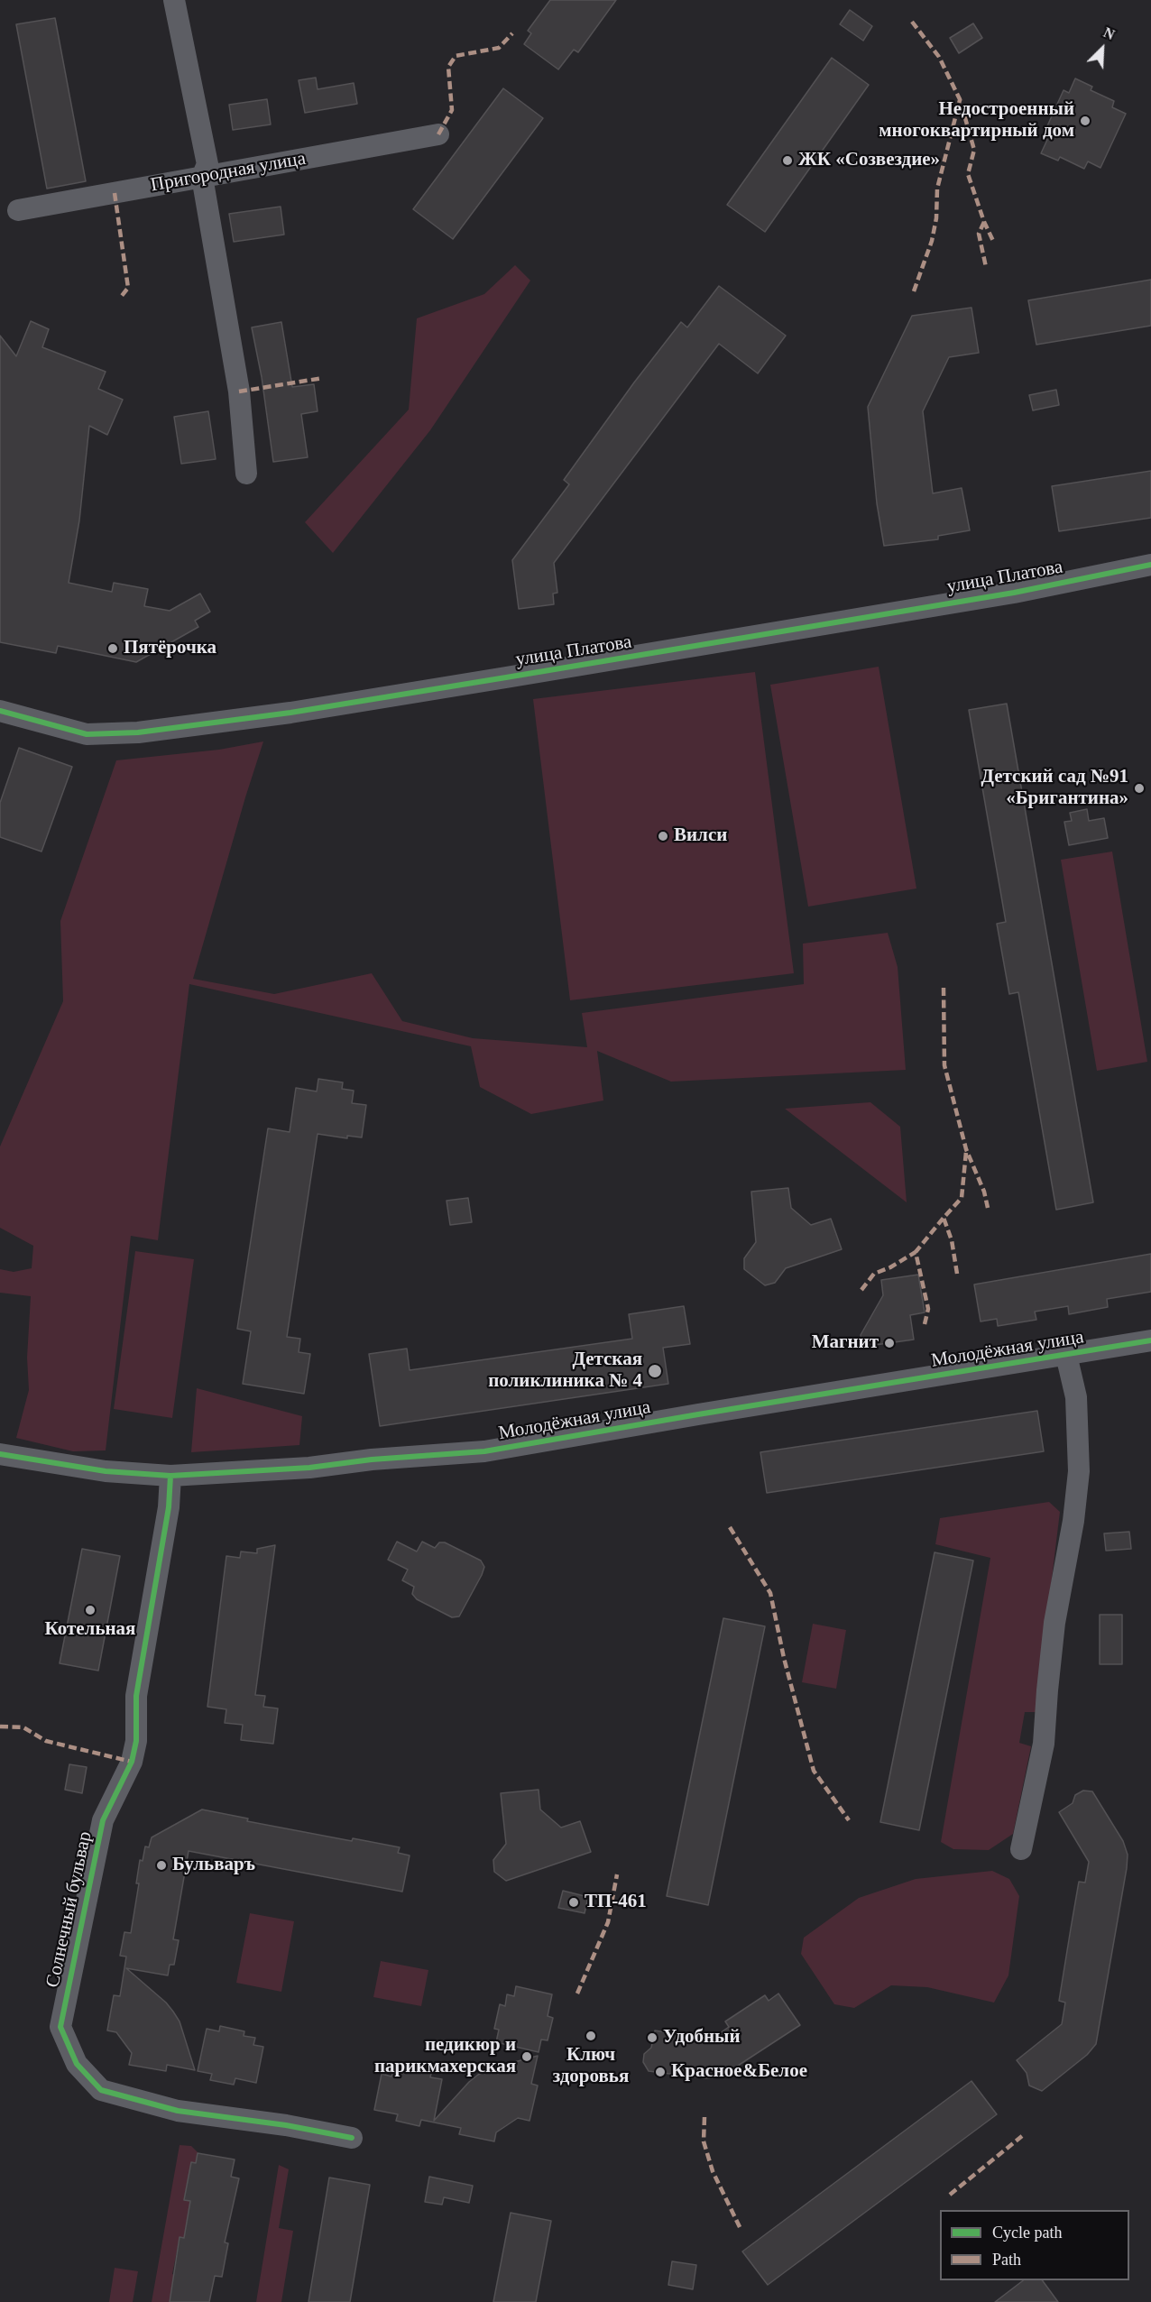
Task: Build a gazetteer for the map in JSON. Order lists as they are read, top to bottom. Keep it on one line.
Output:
{"streets":{"street":["Пригородная улица","улица Платова","Молодёжная улица","Солнечный бульвар"]},"crossings":[["Молодёжная улица","Солнечный бульвар"]],"places":["Недостроенный многоквартирный дом","ЖК «Созвездие»","Пятёрочка","Детский сад №91 «Бригантина»","Вилси","Магнит","Детская поликлиника № 4","Котельная","Бульваръ","ТП-461","Ключ здоровья","Удобный","педикюр и парикмахерская","Красное&Белое"],"legend":["Cycle path","Path"],"north":"top right"}
